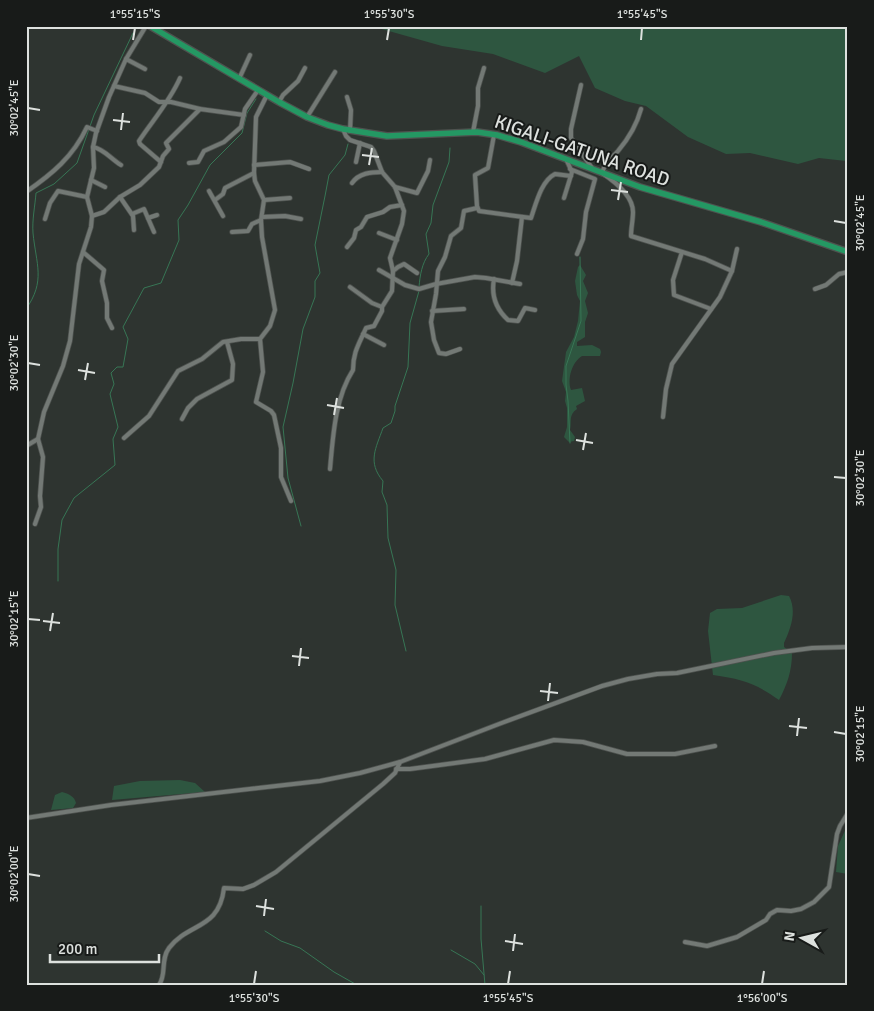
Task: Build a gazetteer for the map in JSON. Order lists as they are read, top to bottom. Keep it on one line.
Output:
{"streets":{"highway":["KIGALI-GATUNA ROAD"]},"scale_bar":"200 m","north":"left","coordinates":["1°55'15\"S","1°55'30\"S","1°55'45\"S","30°02'45\"E","30°02'30\"E","30°02'15\"E","30°02'00\"E","1°56'00\"S"]}
